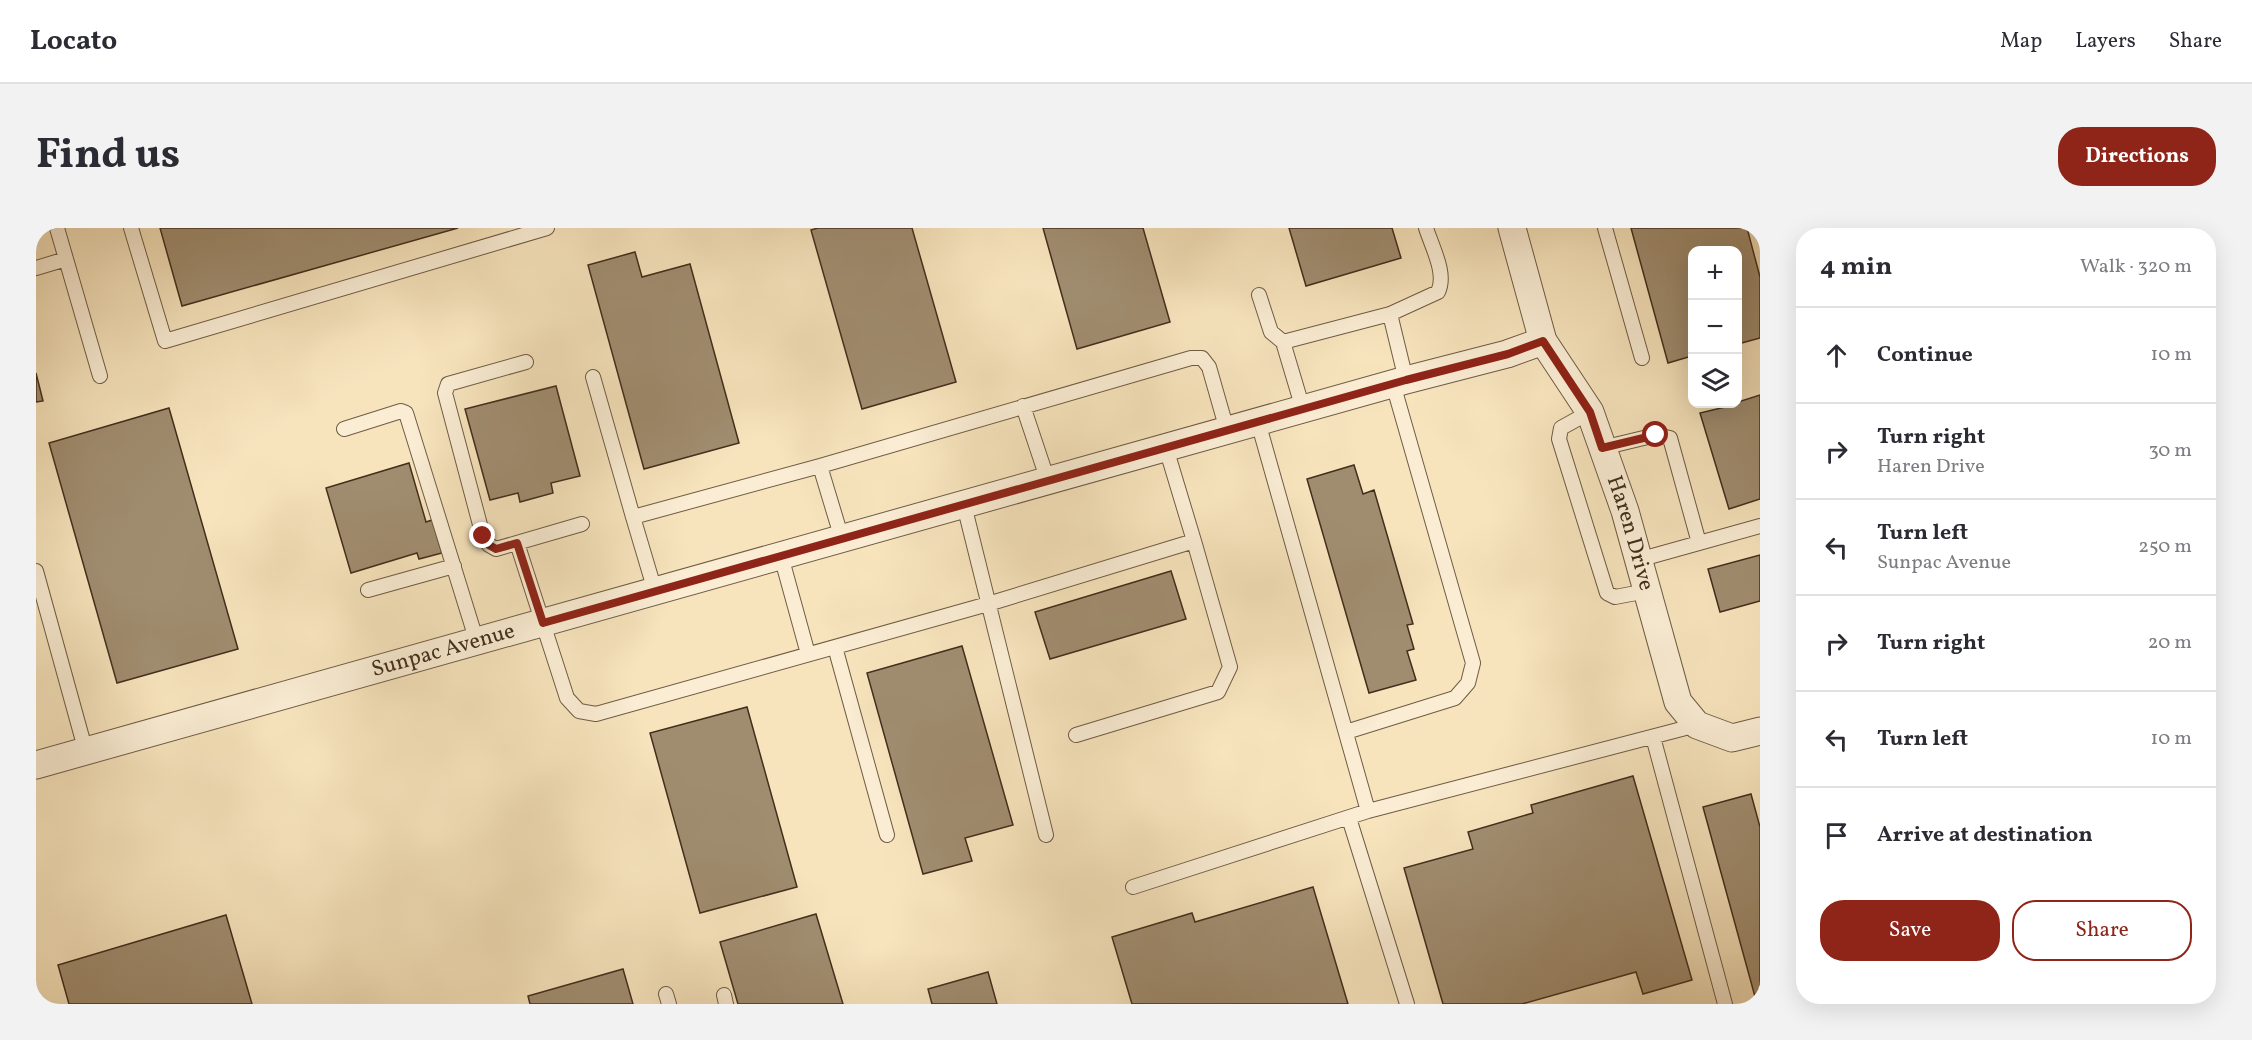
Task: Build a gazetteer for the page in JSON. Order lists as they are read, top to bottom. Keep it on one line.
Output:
{"streets":{"street":["Haren Drive","Sunpac Avenue"]},"crossings":[["Haren Drive","Sunpac Avenue"]],"page":{"header":"Locato","nav":["Map","Layers","Share"],"title":"Find us","buttons":["Directions",["Save","Share"]],"heading":["4 min","Walk · 320 m"],"map_buttons":["+","−"],"list":[["Continue","10 m"],["Turn right","Haren Drive","30 m"],["Turn left","Sunpac Avenue","250 m"],["Turn right","20 m"],["Turn left","10 m"],"Arrive at destination"]}}
